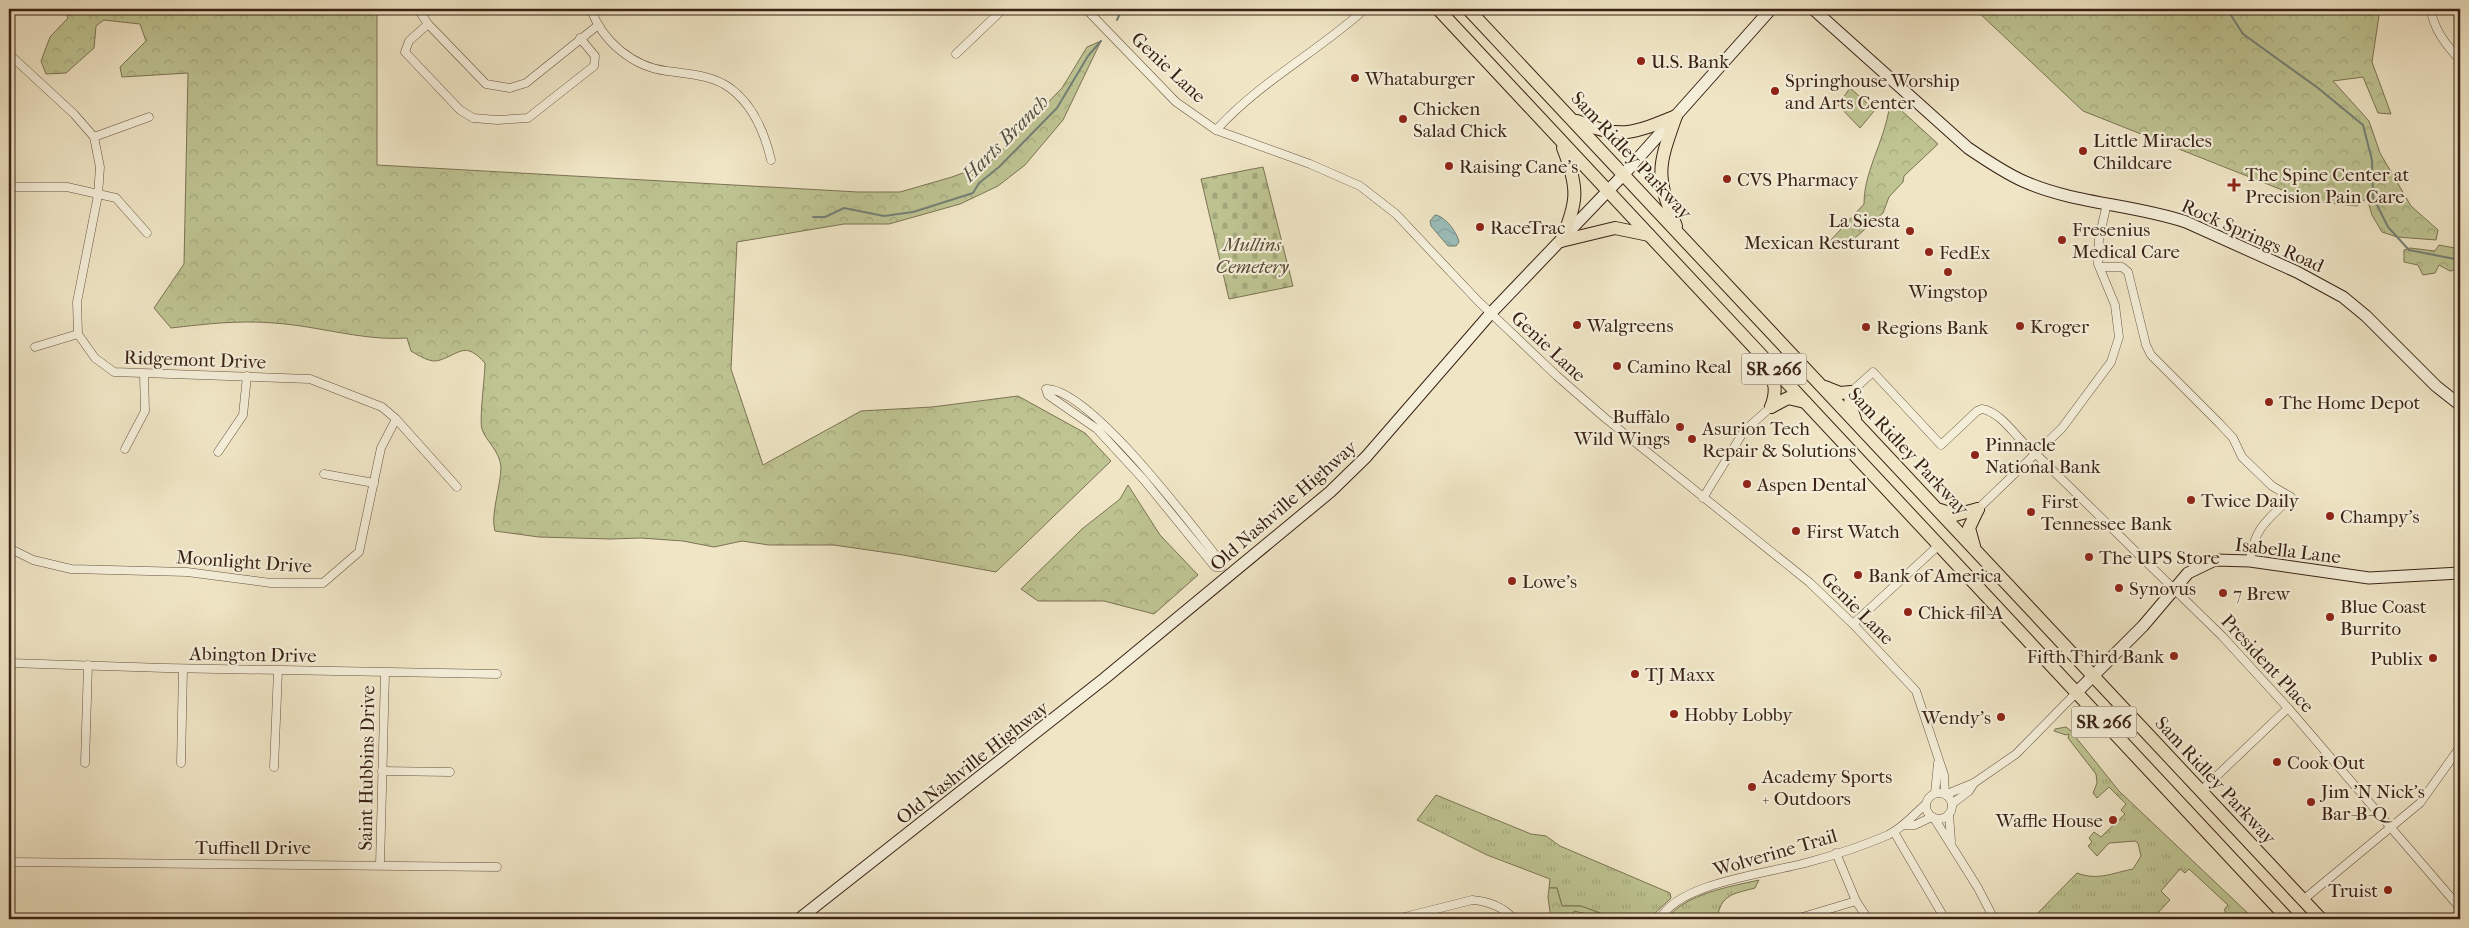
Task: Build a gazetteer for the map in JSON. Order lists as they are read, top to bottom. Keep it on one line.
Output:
{"streets":{"main road":["Sam Ridley Parkway","Rock Springs Road","SR 266","Old Nashville Highway","Isabella Lane"],"street":["Genie Lane","Ridgemont Drive","Moonlight Drive","Abington Drive","President Place","Saint Hubbins Drive","Tuffnell Drive","Wolverine Trail"]},"crossings":[["Genie Lane","Old Nashville Highway"],["Genie Lane","Wolverine Trail"],["Sam Ridley Parkway","Old Nashville Highway"],["Sam Ridley Parkway","Isabella Lane"],["Ridgemont Drive","Moonlight Drive"],["SR 266","Old Nashville Highway"],["SR 266","Isabella Lane"],["Isabella Lane","President Place"],["Abington Drive","Saint Hubbins Drive"],["Saint Hubbins Drive","Tuffnell Drive"]],"water":["Harts Branch"],"parks":["Mullins Cemetery"],"places":{"other":["U.S. Bank","Whataburger","Springhouse Worship and Arts Center","Chicken Salad Chick","Little Miracles Childcare","Raising Cane's","CVS Pharmacy","RaceTrac","La Siesta Mexican Resturant","Fresenius Medical Care","FedEx","Wingstop","Walgreens","Kroger","Regions Bank","Camino Real","The Home Depot","Buffalo Wild Wings","Asurion Tech Repair & Solutions","Pinnacle National Bank","Aspen Dental","Twice Daily","First Tennessee Bank","Champy's","First Watch","The UPS Store","Bank of America","Lowe's","Synovus","7 Brew","Chick-fil-A","Blue Coast Burrito","Fifth Third Bank","Publix","TJ Maxx","Hobby Lobby","Wendy's","Cook Out","Academy Sports + Outdoors","Jim 'N Nick's Bar-B-Q","Waffle House","Truist"],"health":["The Spine Center at Precision Pain Care"]}}
